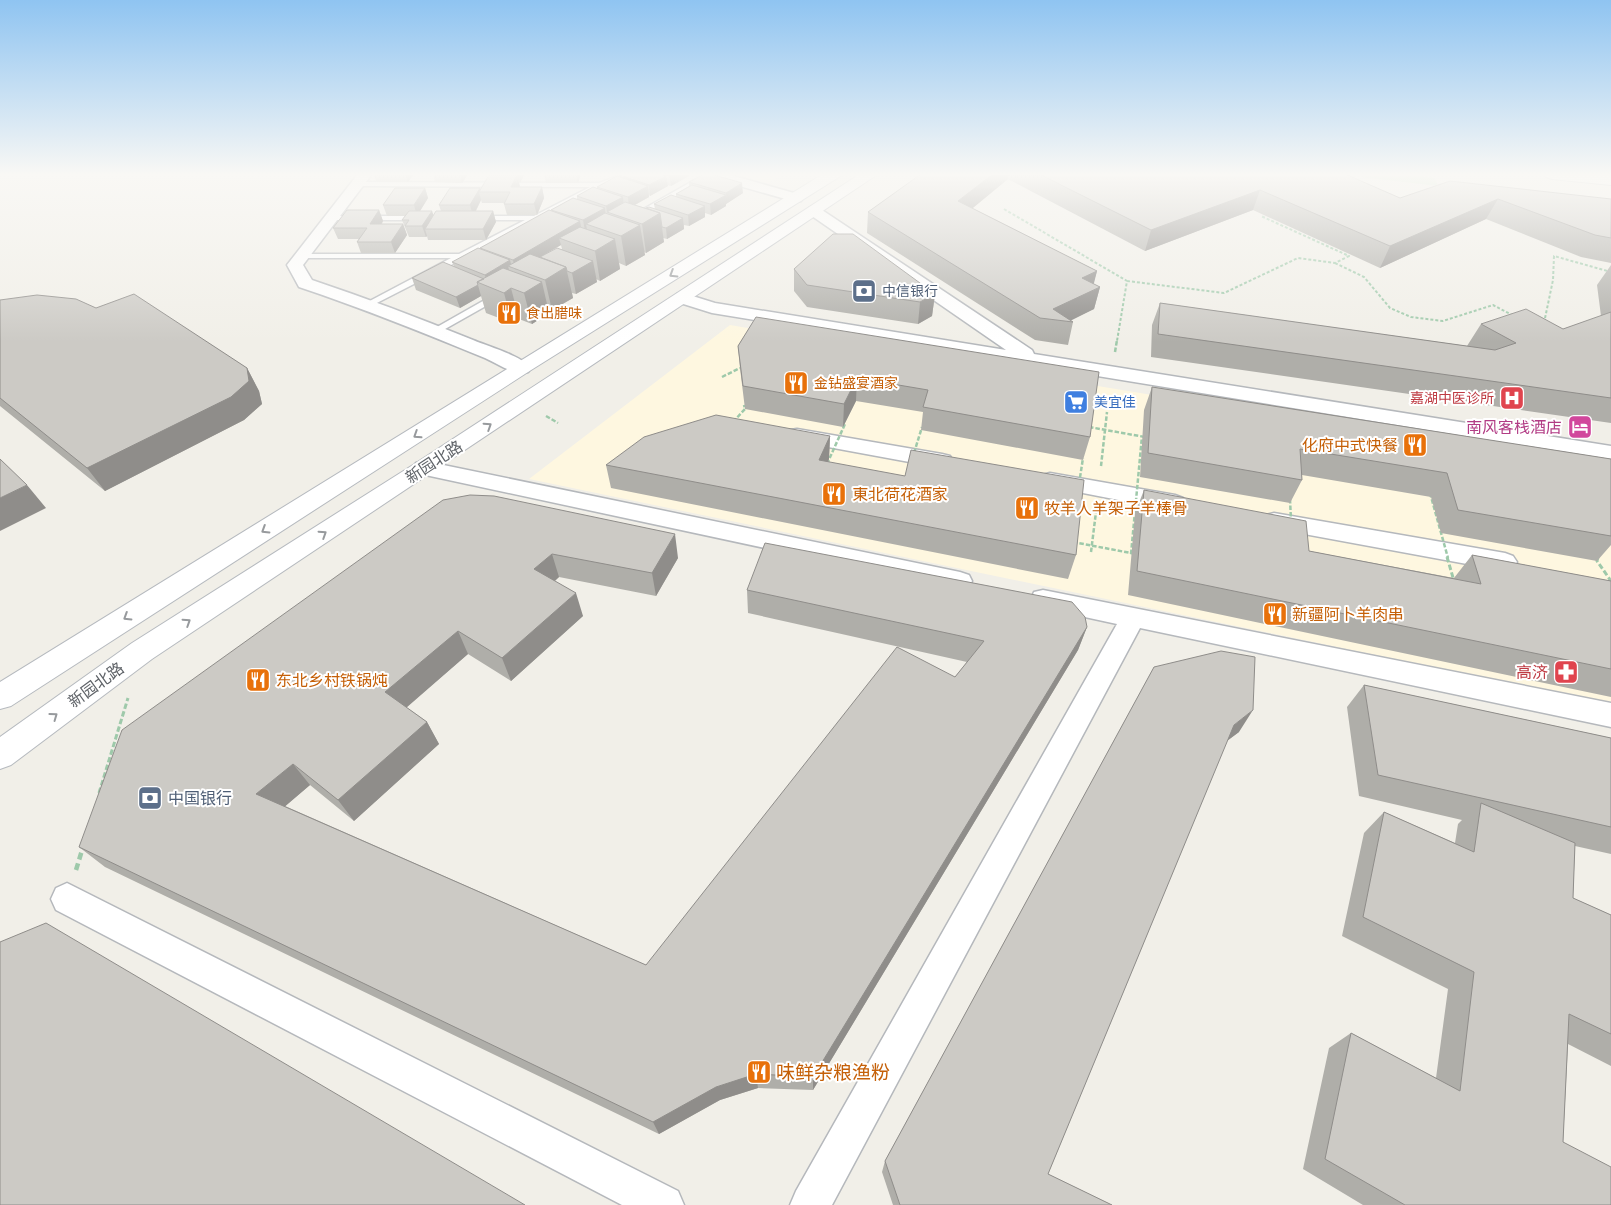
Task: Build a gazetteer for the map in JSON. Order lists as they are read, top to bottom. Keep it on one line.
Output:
{"streets":{"main road":["新园北路"]},"places":{"bank":["中信银行","中国银行"],"restaurant":["食出腊味","金钻盛宴酒家","化府中式快餐","東北荷花酒家","牧羊人羊架子羊棒骨","新疆阿卜羊肉串","东北乡村铁锅炖","味鲜杂粮渔粉"],"hospital":["嘉湖中医诊所"],"supermarket":["美宜佳"],"hotel":["南风客栈酒店"],"pharmacy":["高济"]}}
